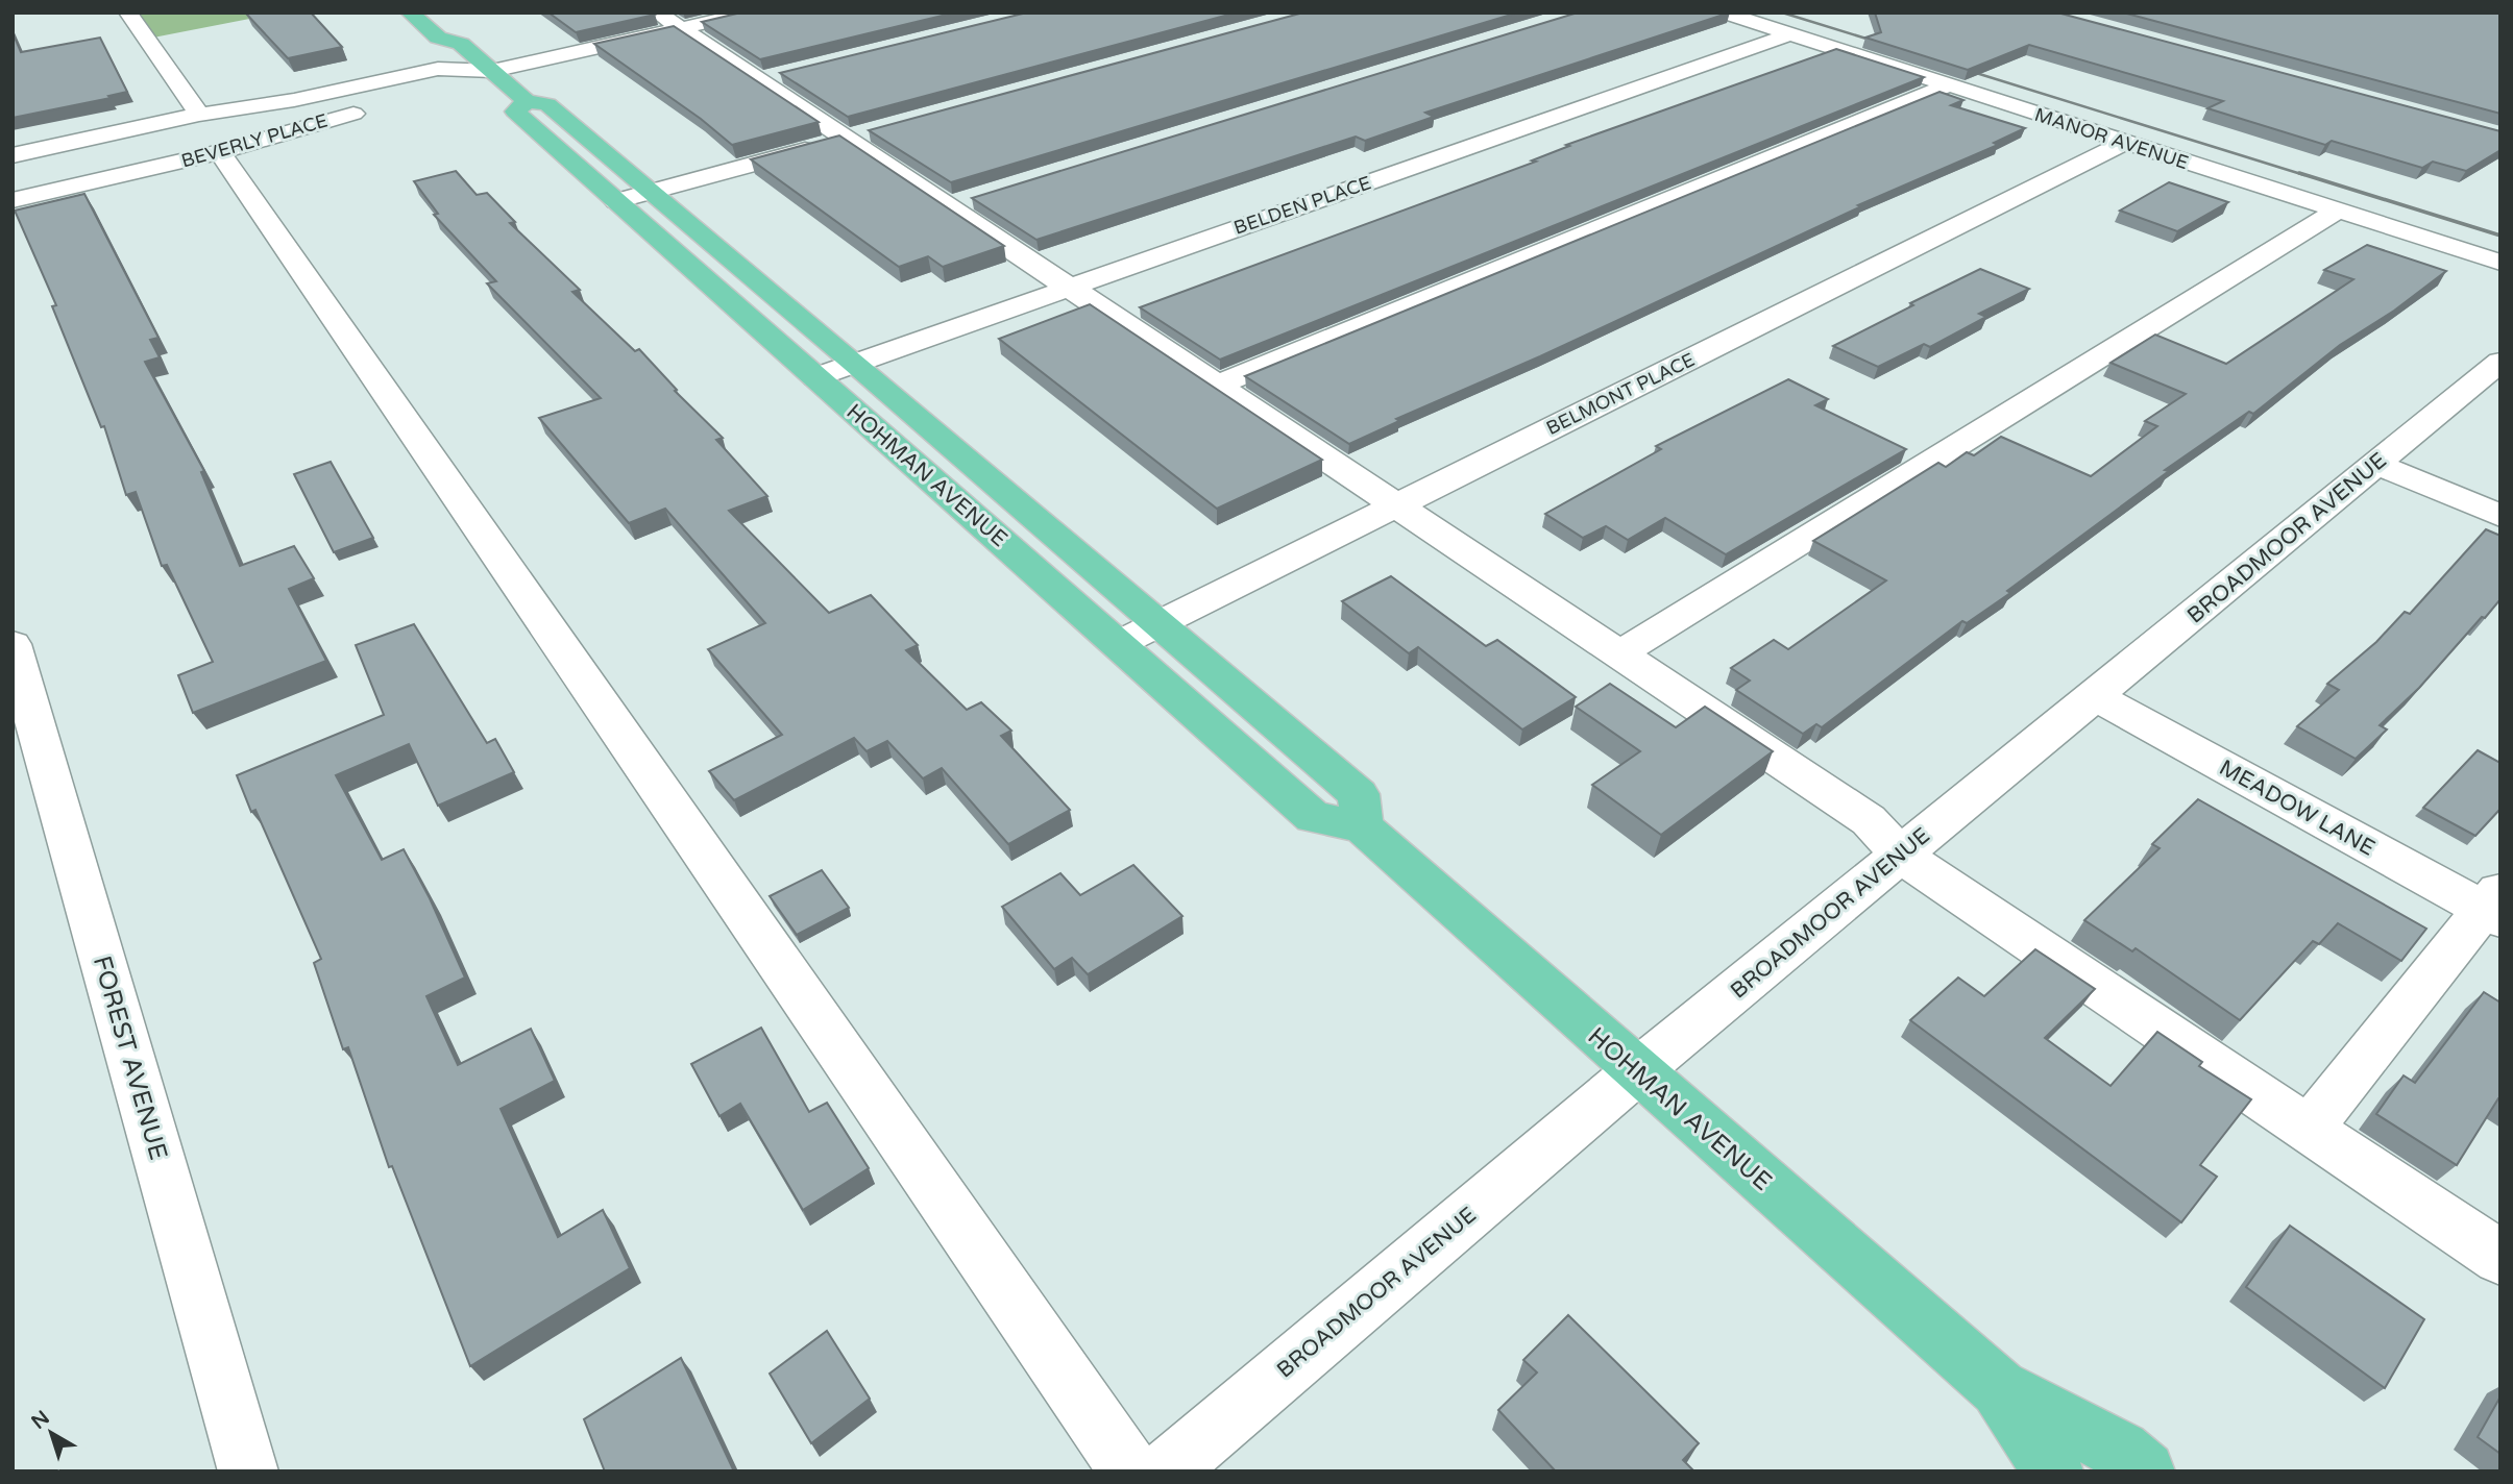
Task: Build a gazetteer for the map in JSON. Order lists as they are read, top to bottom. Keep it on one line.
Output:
{"streets":{"main road":["HOHMAN AVENUE"],"street":["MANOR AVENUE","BEVERLY PLACE","BELDEN PLACE","BELMONT PLACE","BROADMOOR AVENUE","MEADOW LANE","FOREST AVENUE"]},"crossings":[["MANOR AVENUE","BELDEN PLACE"],["MANOR AVENUE","BELMONT PLACE"],["BEVERLY PLACE","HOHMAN AVENUE"],["BELDEN PLACE","HOHMAN AVENUE"],["BELMONT PLACE","HOHMAN AVENUE"],["HOHMAN AVENUE","BROADMOOR AVENUE"],["BROADMOOR AVENUE","MEADOW LANE"]],"north":"top left"}
